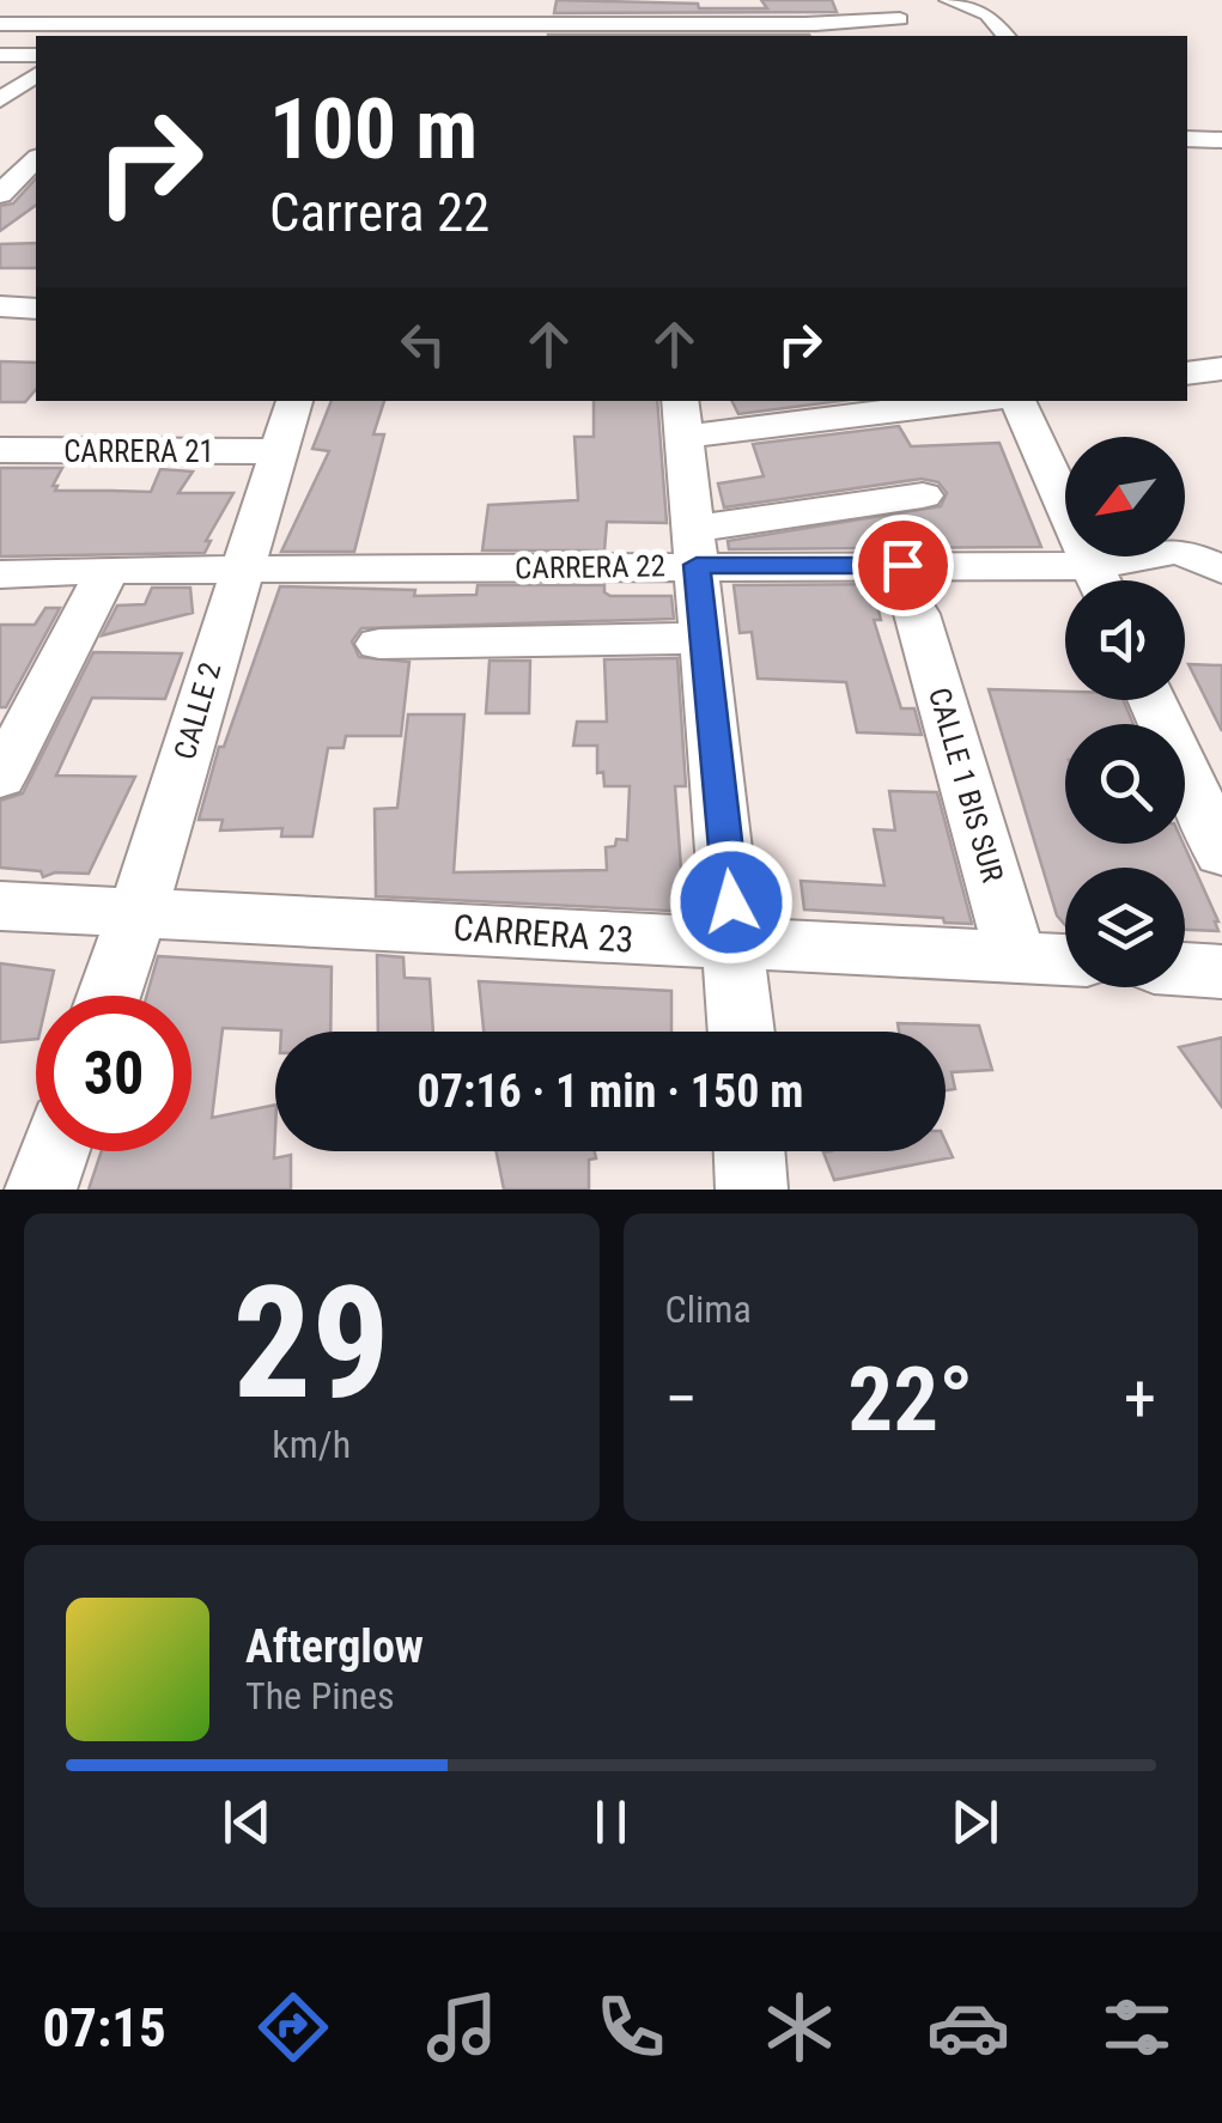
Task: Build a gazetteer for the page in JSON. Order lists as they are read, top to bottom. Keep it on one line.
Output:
{"streets":{"street":["CARRERA 21","CARRERA 22","CALLE 2","CALLE 1 BIS SUR","CARRERA 23"]},"crossings":[["CARRERA 21","CALLE 2"],["CARRERA 22","CALLE 2"],["CALLE 2","CARRERA 23"],["CALLE 1 BIS SUR","CARRERA 23"]],"north":"bottom left","page":{"turn":["100 m","Carrera 22"],"limit":"30","trip":"07:16 · 1 min · 150 m","tile":[["29","km/h"],"Clima"],"heat":["−","22°","+"],"song":["Afterglow","The Pines"],"tabs":"07:15"}}
